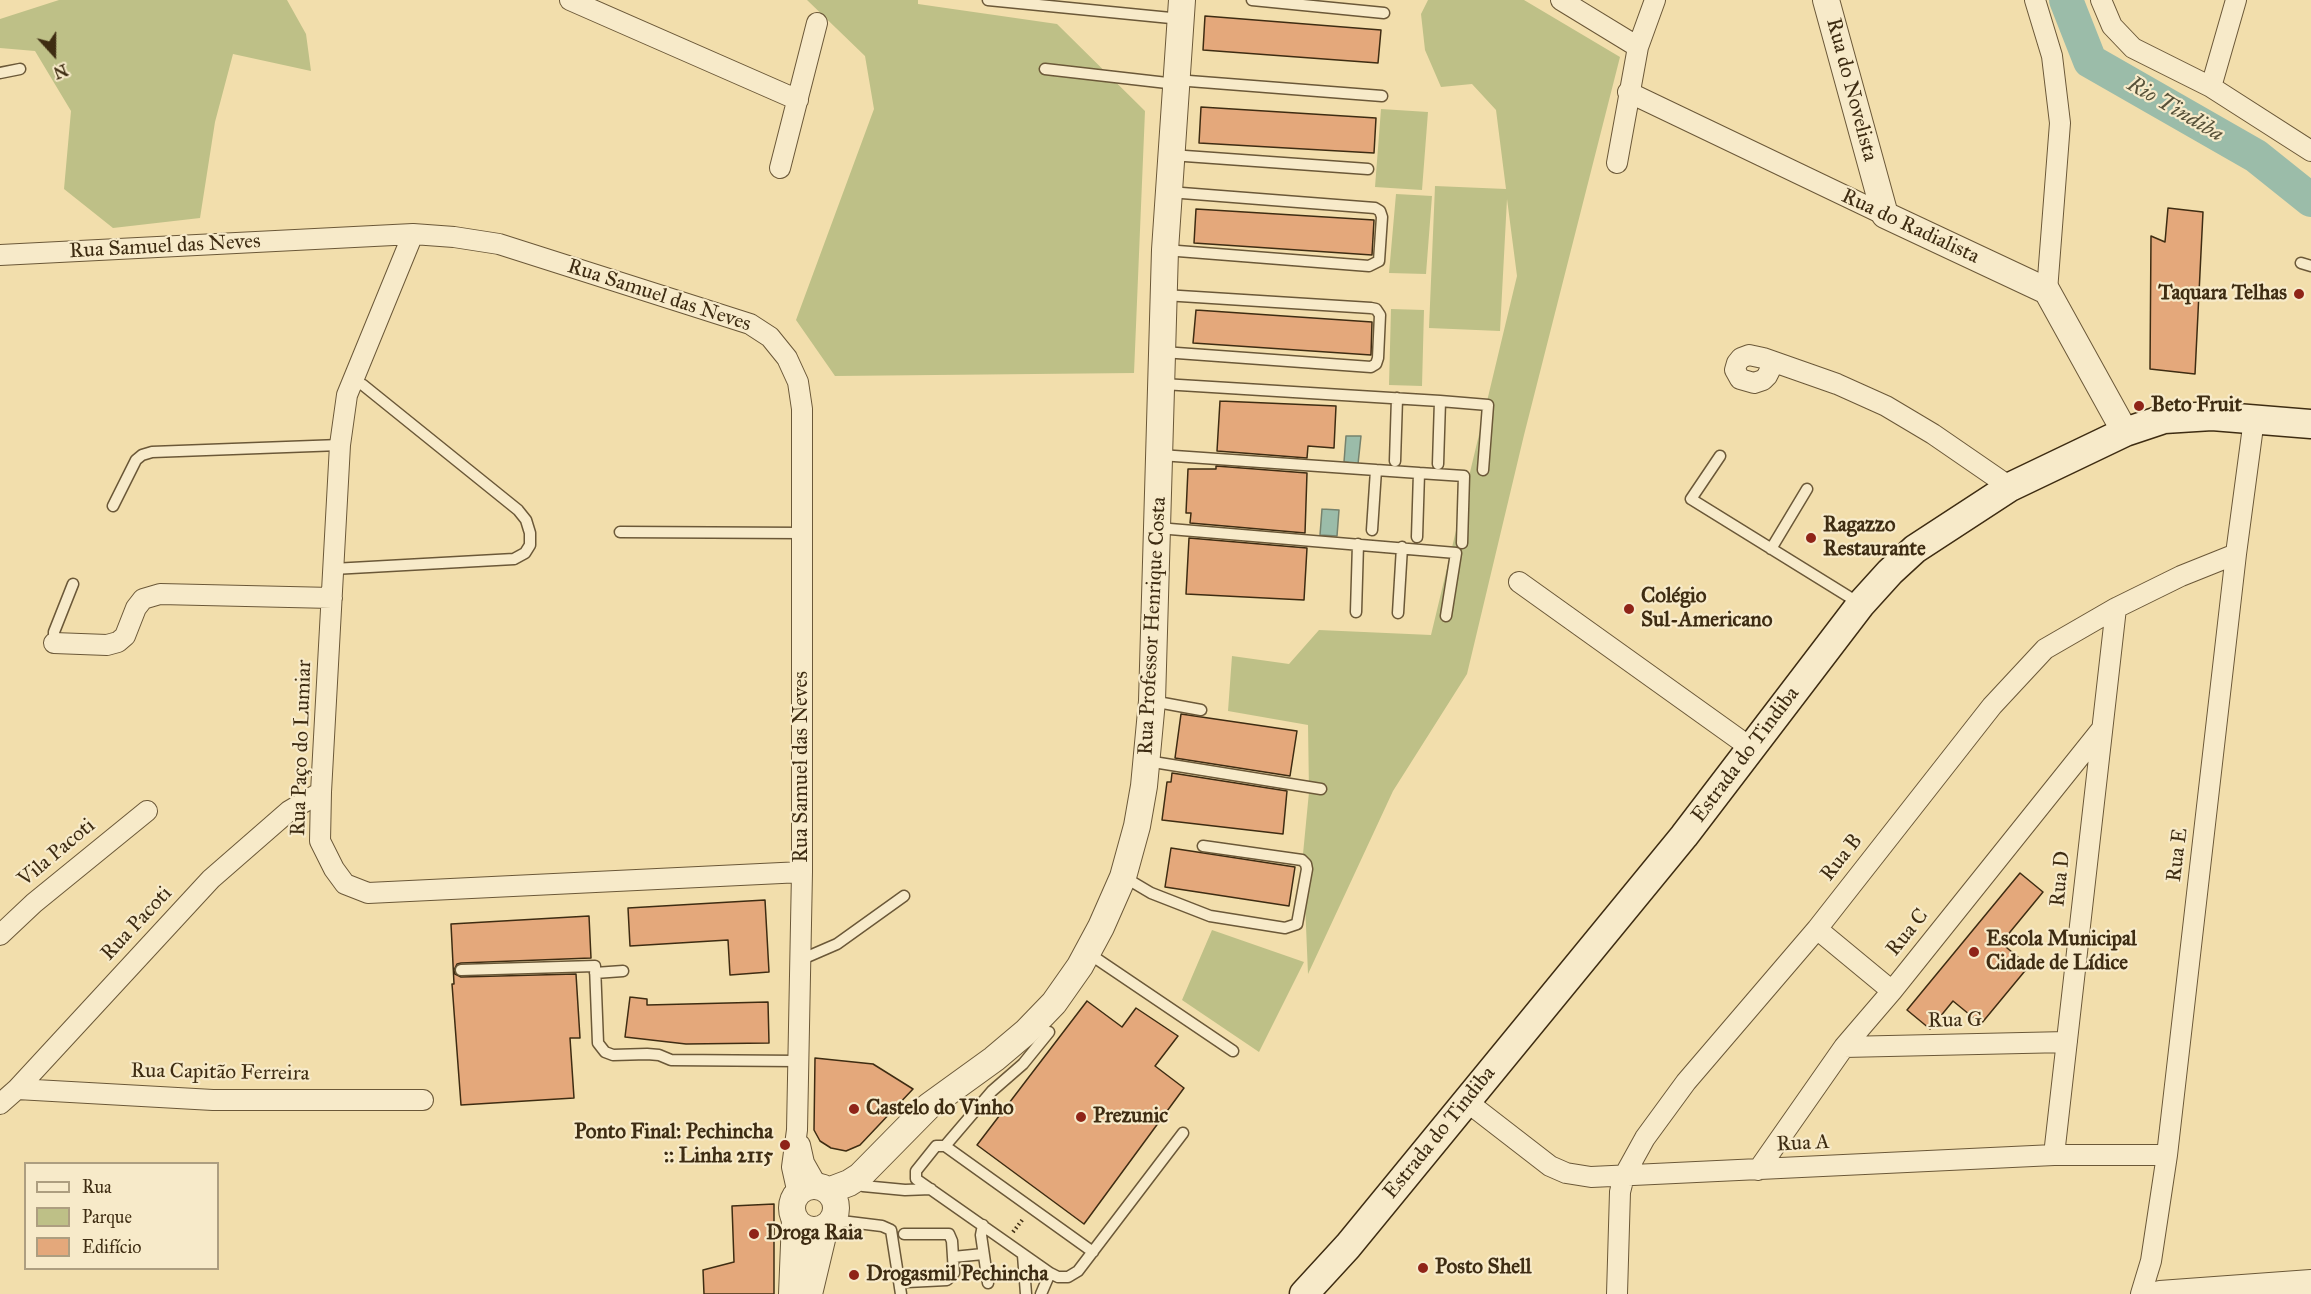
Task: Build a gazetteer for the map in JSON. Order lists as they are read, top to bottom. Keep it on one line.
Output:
{"streets":{"main road":["Estrada do Tindiba"],"street":["Rua do Novelista","Rua do Radialista","Rua Samuel das Neves","Rua Professor Henrique Costa","Rua Paço do Lumiar","Vila Pacoti","Rua E","Rua B","Rua D","Rua Pacoti","Rua C","Rua G","Rua Capitão Ferreira","Rua A"]},"crossings":[["Rua do Novelista","Rua do Radialista"],["Rua Samuel das Neves","Rua Professor Henrique Costa"],["Rua Samuel das Neves","Rua Paço do Lumiar"],["Rua Paço do Lumiar","Rua Pacoti"],["Estrada do Tindiba","Rua E"],["Estrada do Tindiba","Rua A"],["Rua E","Rua B"],["Rua E","Rua A"],["Rua B","Rua D"],["Rua B","Rua A"],["Rua D","Rua C"],["Rua D","Rua G"],["Rua D","Rua A"],["Rua Pacoti","Rua Capitão Ferreira"],["Rua C","Rua G"],["Rua C","Rua A"]],"water":["Rio Tindiba"],"places":["Taquara Telhas","Beto Fruit","Ragazzo Restaurante","Colégio Sul-Americano","Escola Municipal Cidade de Lídice","Castelo do Vinho","Prezunic","Ponto Final: Pechincha :: Linha 2115","Droga Raia","Posto Shell","Drogasmil Pechincha"],"legend":["Rua","Parque","Edifício"],"north":"bottom"}
